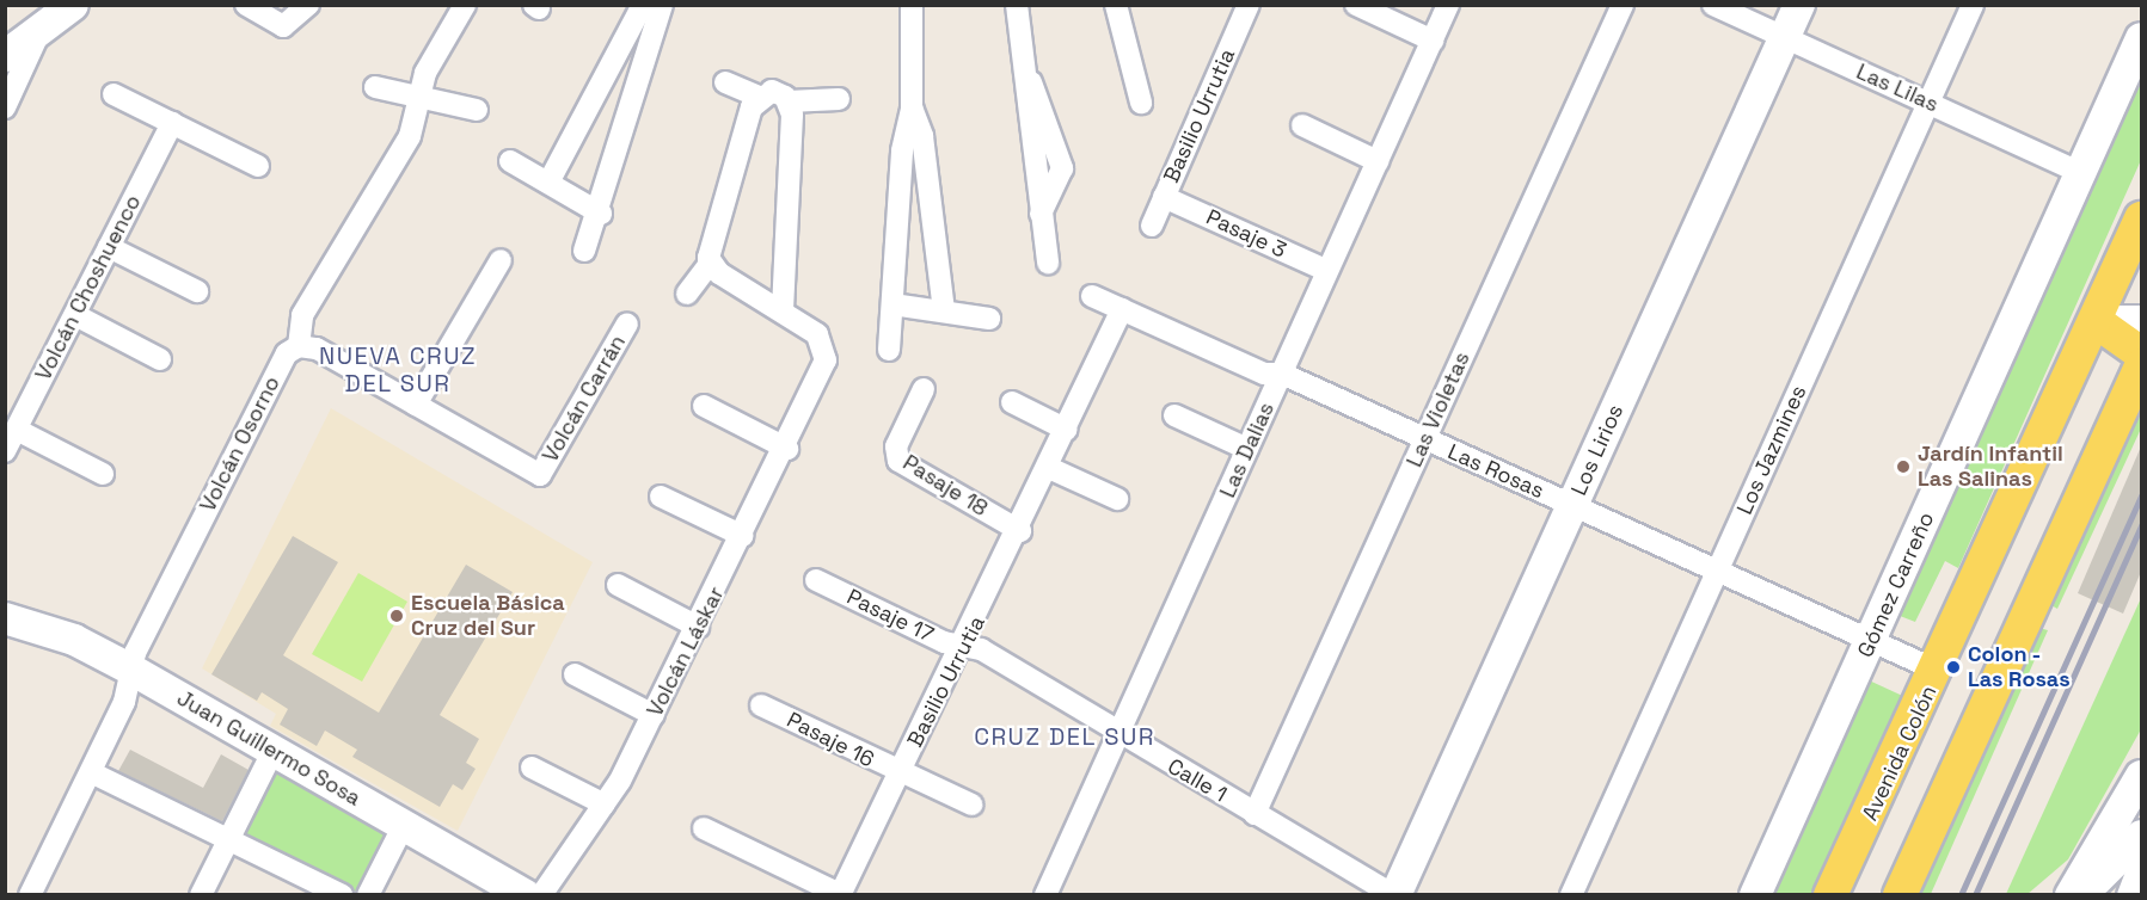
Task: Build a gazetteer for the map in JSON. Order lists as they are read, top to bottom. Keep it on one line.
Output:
{"streets":{"main road":["Avenida Colón"],"street":["Las Lilas","Basilio Urrutia","Pasaje 3","Volcán Choshuenco","Volcán Carrán","Las Violetas","Volcán Osorno","Las Dalias","Los Lirios","Los Jazmines","Las Rosas","Pasaje 18","Gómez Carreño","Pasaje 17","Volcán Láskar","Pasaje 16","Juan Guillermo Sosa","Calle 1"]},"crossings":[["Las Lilas","Los Lirios"],["Las Lilas","Los Jazmines"],["Las Lilas","Gómez Carreño"],["Basilio Urrutia","Pasaje 3"],["Basilio Urrutia","Las Rosas"],["Basilio Urrutia","Pasaje 18"],["Basilio Urrutia","Pasaje 17"],["Basilio Urrutia","Pasaje 16"],["Basilio Urrutia","Calle 1"],["Pasaje 3","Las Dalias"],["Las Violetas","Las Rosas"],["Las Violetas","Calle 1"],["Volcán Osorno","Juan Guillermo Sosa"],["Las Dalias","Las Rosas"],["Las Dalias","Calle 1"],["Los Lirios","Las Rosas"],["Los Lirios","Calle 1"],["Los Jazmines","Las Rosas"],["Las Rosas","Gómez Carreño"],["Las Rosas","Avenida Colón"],["Pasaje 17","Calle 1"]],"districts":["NUEVA CRUZ DEL SUR","CRUZ DEL SUR"],"places":["Jardín Infantil Las Salinas","Escuela Básica Cruz del Sur","Colon - Las Rosas"]}
